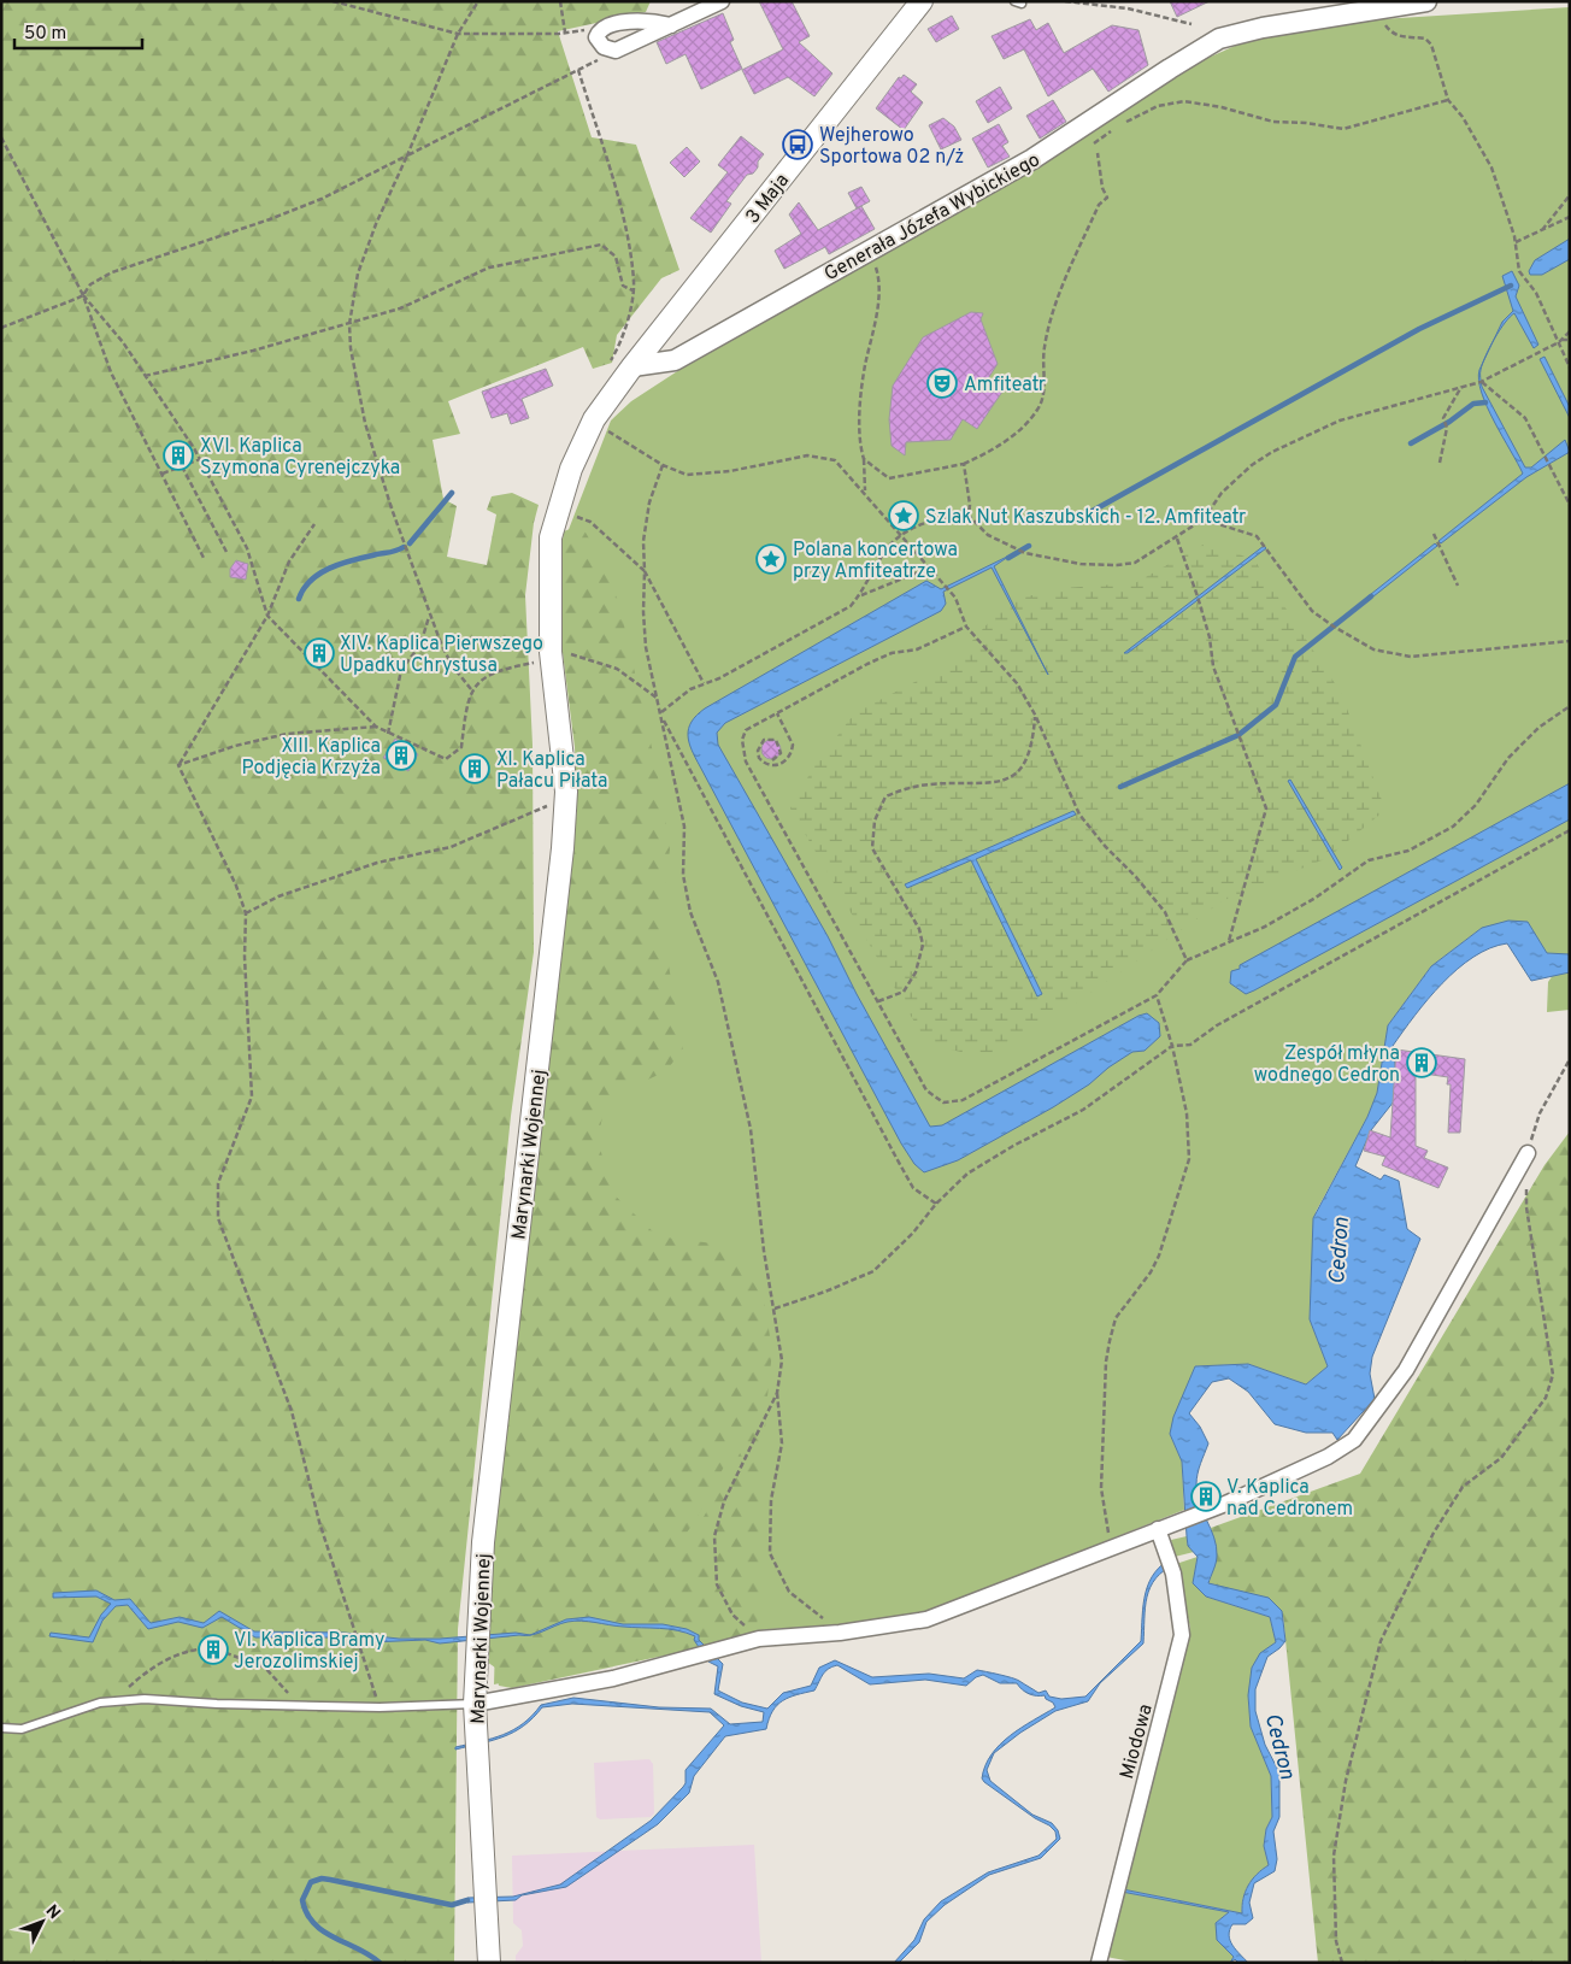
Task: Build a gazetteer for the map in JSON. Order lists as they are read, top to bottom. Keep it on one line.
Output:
{"streets":{"main road":["3 Maja","Marynarki Wojennej"],"street":["Generała Józefa Wybickiego","Miodowa"]},"crossings":[["3 Maja","Generała Józefa Wybickiego"],["3 Maja","Marynarki Wojennej"],["Generała Józefa Wybickiego","Marynarki Wojennej"]],"water":["Cedron"],"places":{"bus stop":["Wejherowo Sportowa 02 n/ż"],"theatre":["Amfiteatr"],"building":["XVI. Kaplica Szymona Cyrenejczyka","XIV. Kaplica Pierwszego Upadku Chrystusa","XIII. Kaplica Podjęcia Krzyża","XI. Kaplica Pałacu Piłata","Zespół młyna wodnego Cedron","V. Kaplica nad Cedronem","VI. Kaplica Bramy Jerozolimskiej"],"place":["Szlak Nut Kaszubskich - 12. Amfiteatr","Polana koncertowa przy Amfiteatrze"]},"scale_bar":"50 m","north":"top right"}
